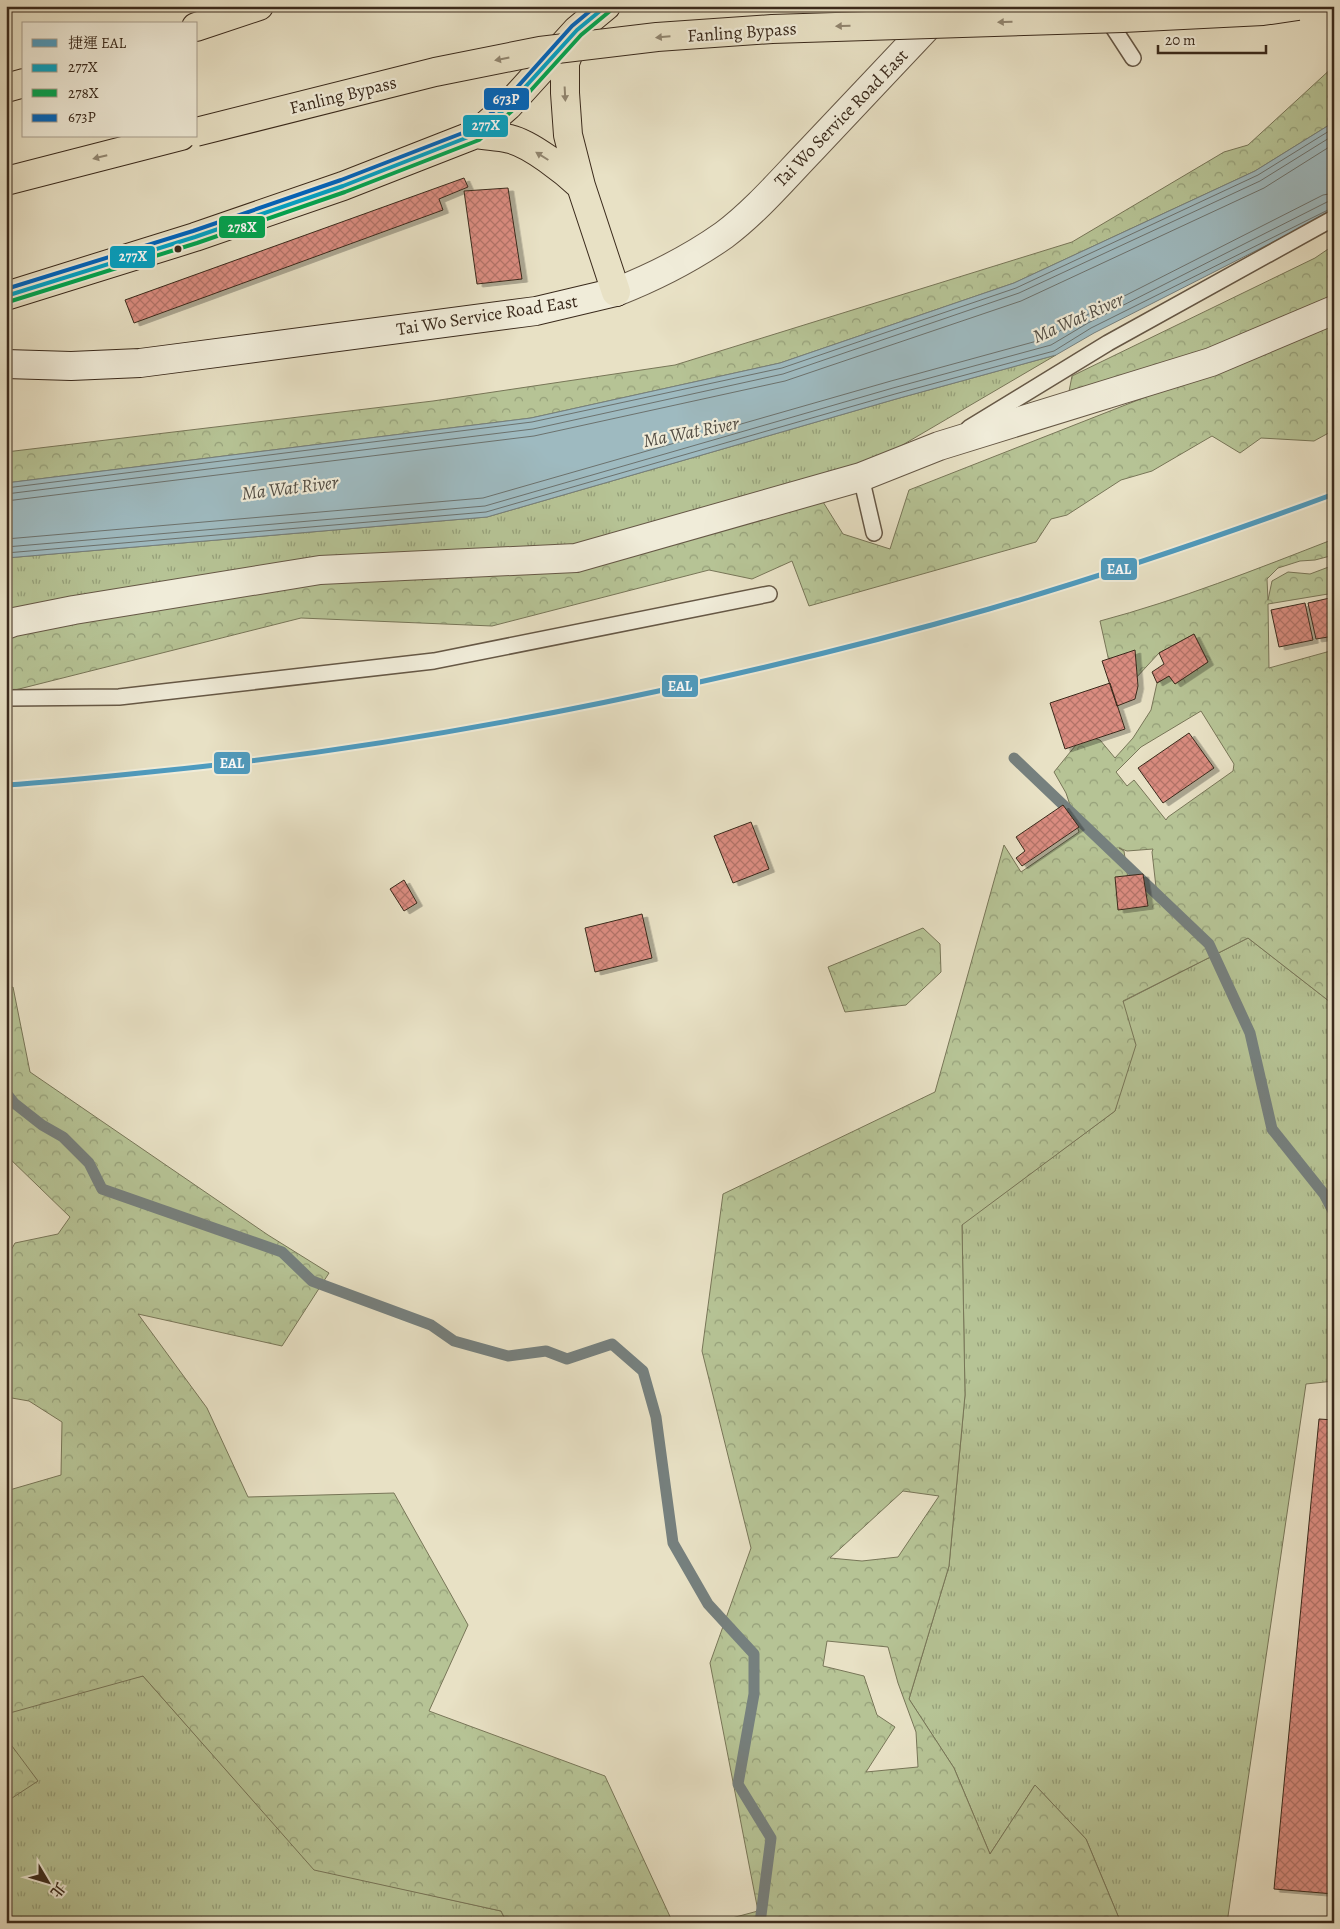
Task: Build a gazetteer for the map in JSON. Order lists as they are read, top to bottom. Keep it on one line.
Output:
{"streets":{"highway":["Fanling Bypass"],"street":["Tai Wo Service Road East"]},"water":["Ma Wat River"],"lines":["transit line 277X","transit line 673P","transit line 278X","metro line EAL"],"legend":["捷運 EAL","277X","278X","673P"],"scale_bar":"20 m","north":"bottom right"}
